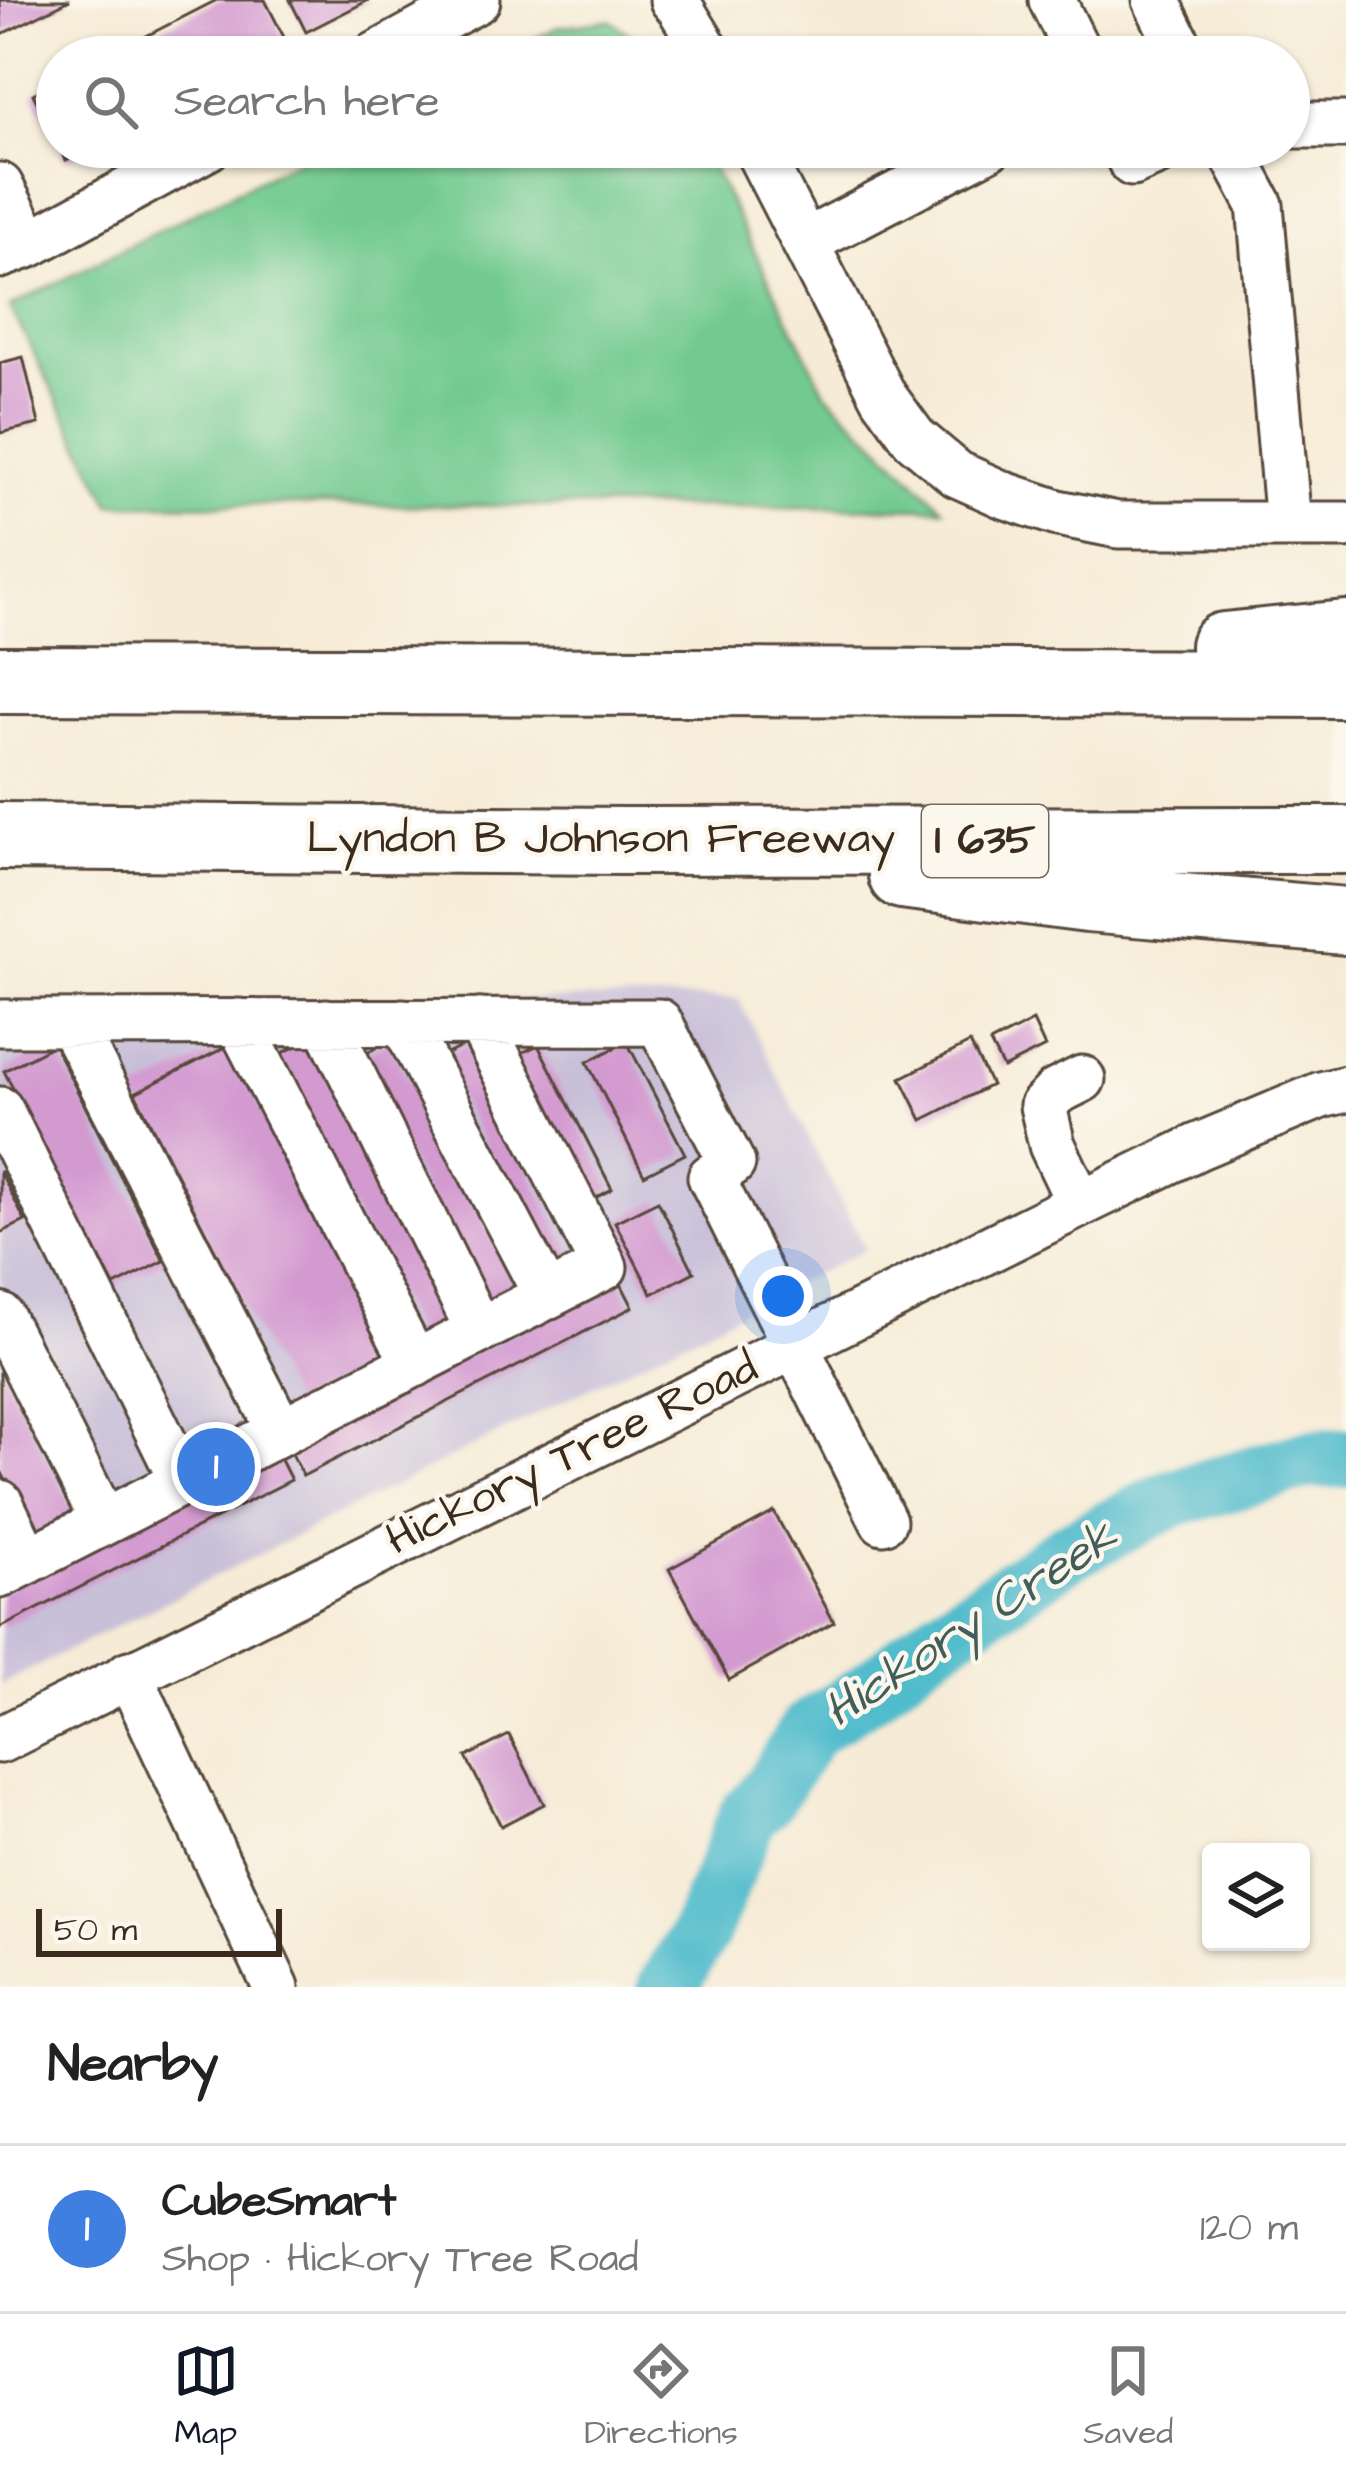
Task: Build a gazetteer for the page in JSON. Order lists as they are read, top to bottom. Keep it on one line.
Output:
{"streets":{"highway":["Lyndon B Johnson Freeway","I 635"],"street":["Hickory Tree Road"]},"water":["Hickory Creek"],"scale_bar":"50 m","page":{"search":"Search here","pins":"1","scale":"50 m","heading":"Nearby","list":[{"mark":"1","name":"CubeSmart","note":"Shop · Hickory Tree Road","value":"120 m"}],"nav":["Map","Directions","Saved"]}}
